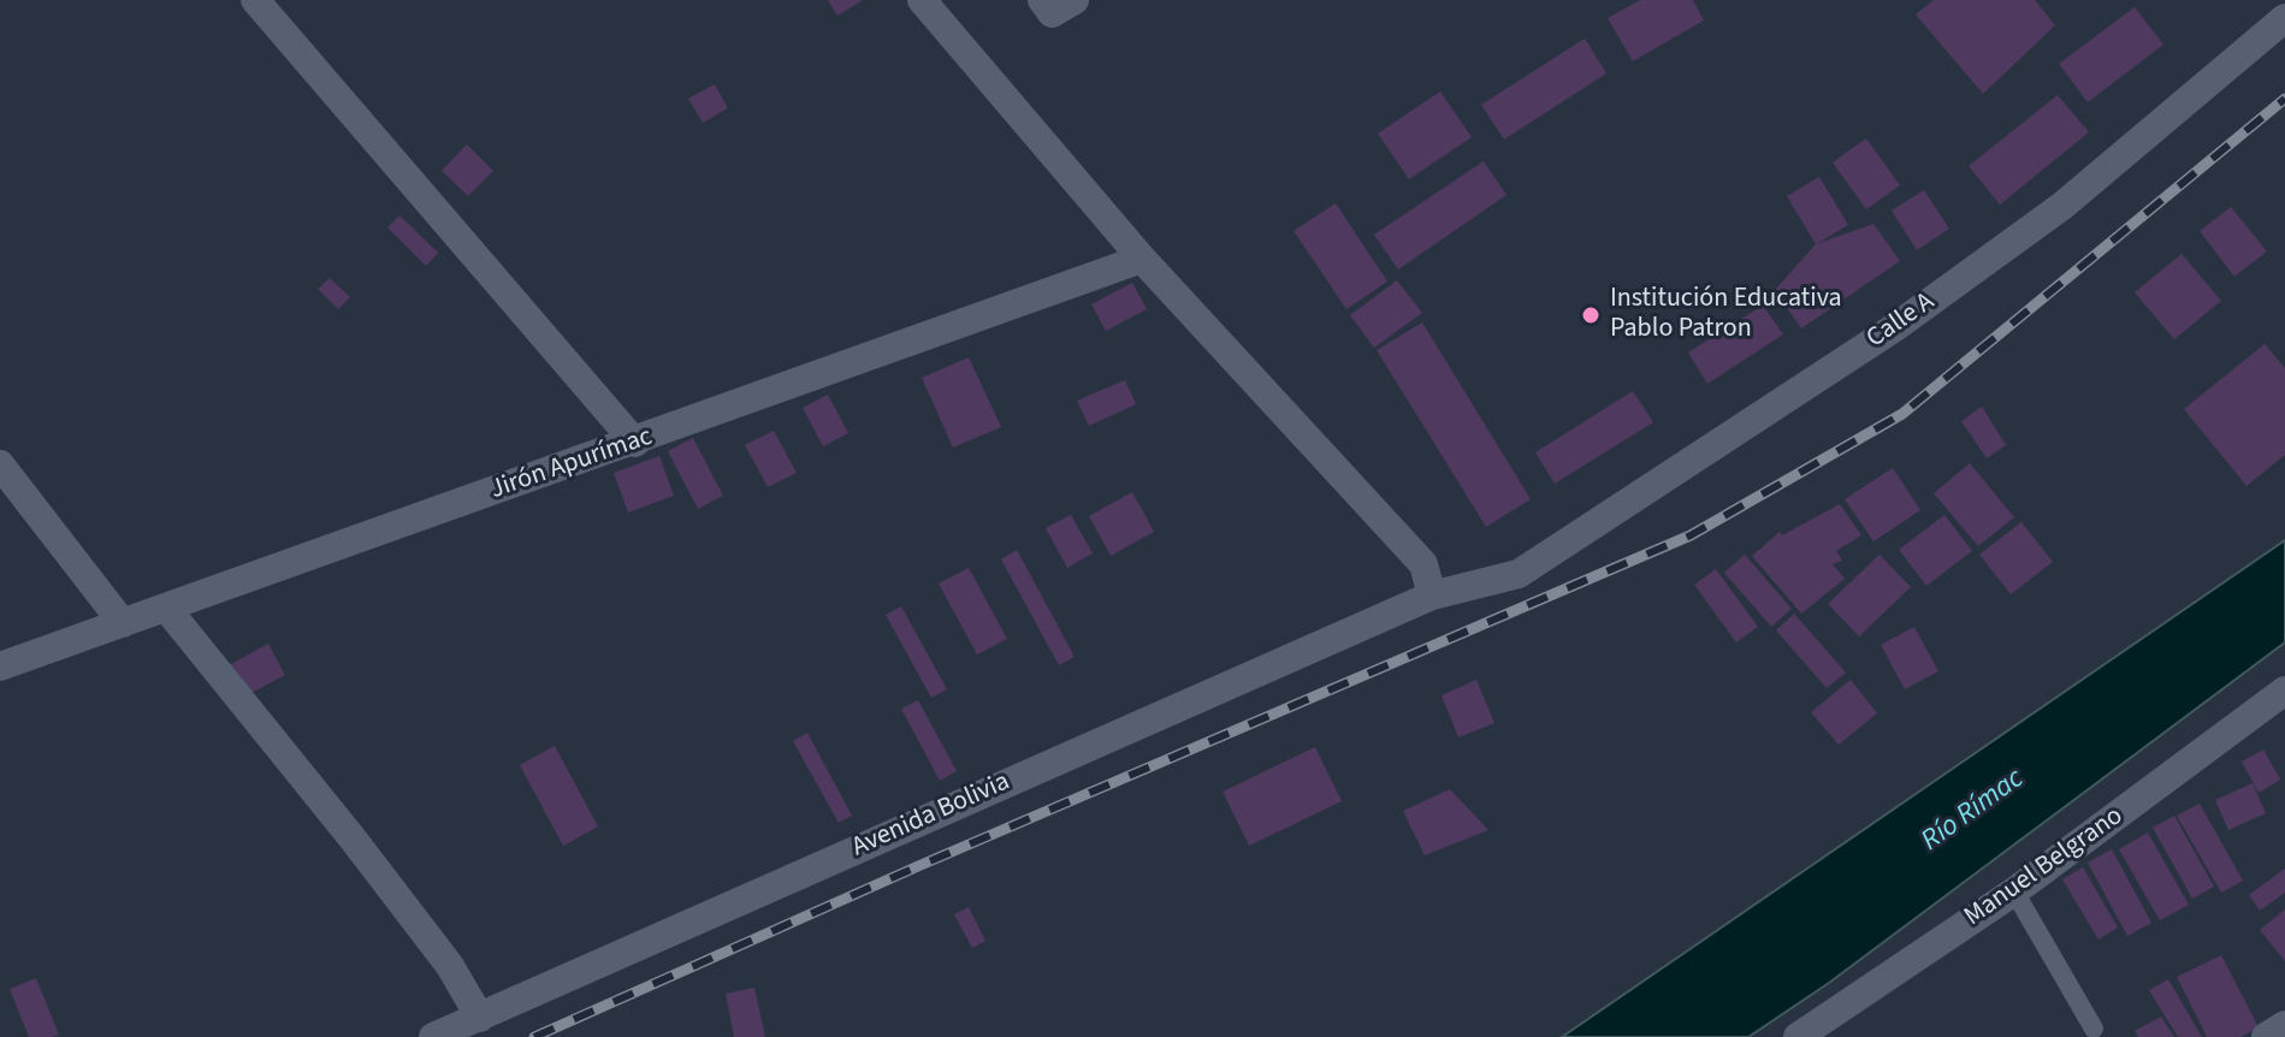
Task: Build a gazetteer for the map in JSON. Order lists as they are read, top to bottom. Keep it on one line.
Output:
{"streets":{"street":["Calle A","Jirón Apurímac","Avenida Bolivia","Manuel Belgrano"]},"crossings":[["Calle A","Avenida Bolivia"]],"water":["Río Rímac"],"places":["Institución Educativa Pablo Patron"]}
